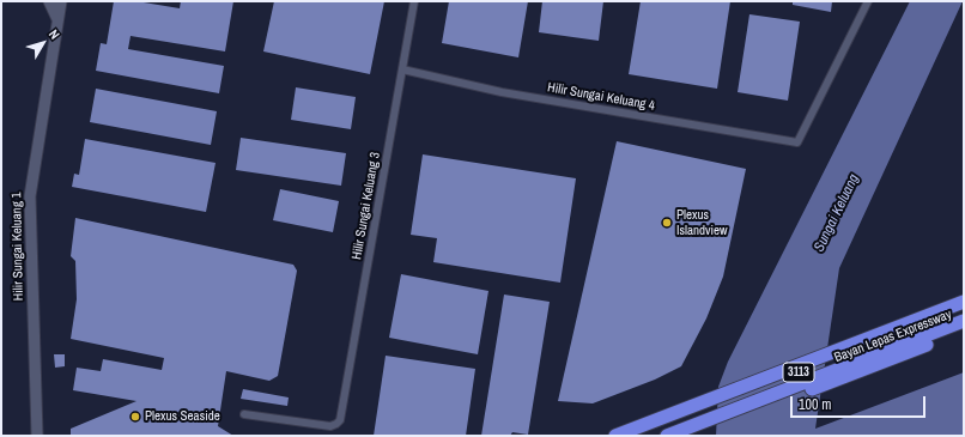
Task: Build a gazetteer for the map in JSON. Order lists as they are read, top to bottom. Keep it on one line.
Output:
{"streets":{"highway":["Bayan Lepas Expressway","3113"],"street":["Hilir Sungai Keluang 4","Hilir Sungai Keluang 3","Hilir Sungai Keluang 1"]},"crossings":[["Hilir Sungai Keluang 4","Hilir Sungai Keluang 3"],["Bayan Lepas Expressway","3113"]],"water":["Sungai Keluang"],"places":["Plexus Islandview","Plexus Seaside"],"scale_bar":"100 m","north":"top right"}
